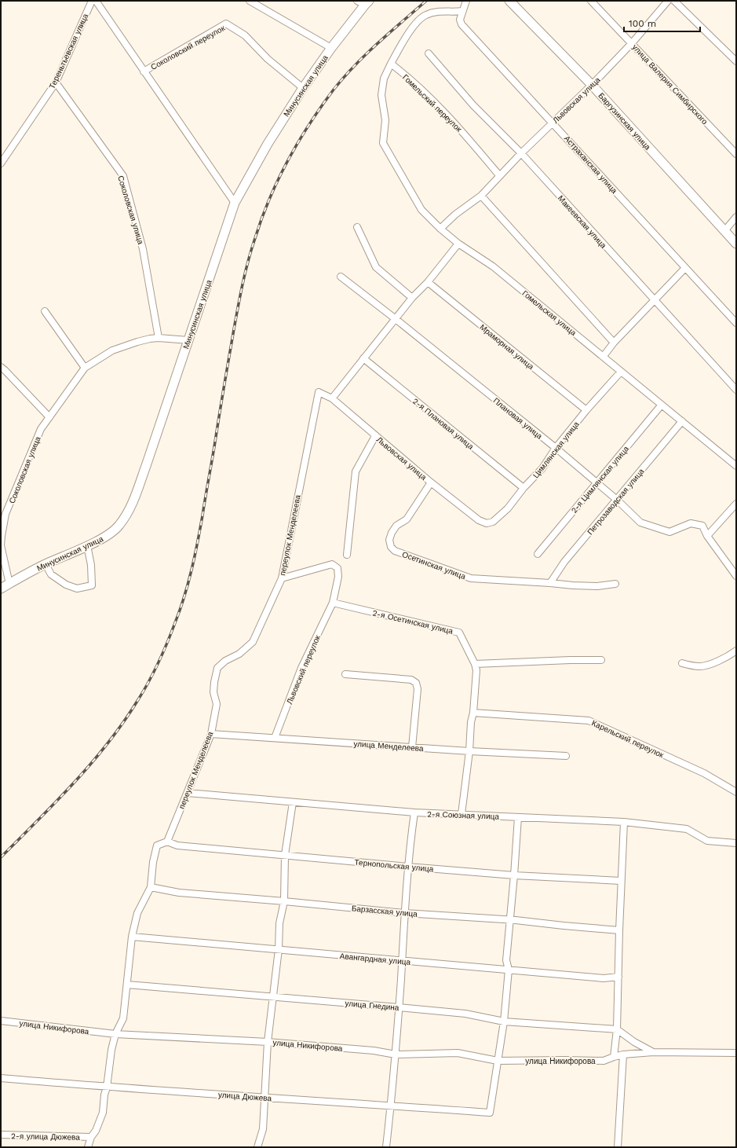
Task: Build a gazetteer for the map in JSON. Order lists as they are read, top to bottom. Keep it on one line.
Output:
{"streets":{"main road":["Минусинская улица","Баргузинская улица"],"street":["Соколовский переулок","Тереньтьевская улица","улица Валерия Симбирского","Львовская улица","Гомельский переулок","Астраханская улица","Соколовская улица","Макеевская улица","Гомельская улица","Мраморная улица","Плановая улица","2-я Плановая улица","Цимлянская улица","2-я Цимлянская улица","Петрозаводская улица","переулок Менделеева","Осетинская улица","2-я Осетинская улица","Львовский переулок","Карельский переулок","улица Менделеева","2-я Союзная улица","Тернопольская улица","Барзасская улица","Авангардная улица","улица Гнедина","улица Никифорова","улица Дюжева","2-я улица Дюжева"]},"crossings":[["Соколовский переулок","Минусинская улица"],["Тереньтьевская улица","Соколовская улица"],["улица Валерия Симбирского","Львовская улица"],["Минусинская улица","Соколовская улица"],["Львовская улица","Гомельский переулок"],["Львовская улица","Баргузинская улица"],["Львовская улица","Астраханская улица"],["Львовская улица","Макеевская улица"],["Львовская улица","Гомельская улица"],["Львовская улица","Цимлянская улица"],["Львовская улица","переулок Менделеева"],["Львовская улица","Осетинская улица"],["Гомельский переулок","Гомельская улица"],["Гомельская улица","Цимлянская улица"],["Гомельская улица","2-я Цимлянская улица"],["Гомельская улица","Петрозаводская улица"],["Мраморная улица","Цимлянская улица"],["Плановая улица","Цимлянская улица"],["Плановая улица","2-я Цимлянская улица"],["Плановая улица","Петрозаводская улица"],["2-я Плановая улица","Цимлянская улица"],["Петрозаводская улица","Осетинская улица"],["переулок Менделеева","Львовский переулок"],["переулок Менделеева","улица Менделеева"],["переулок Менделеева","2-я Союзная улица"],["переулок Менделеева","Тернопольская улица"],["2-я Осетинская улица","Львовский переулок"],["Львовский переулок","улица Менделеева"],["улица Никифорова","улица Дюжева"]],"scale_bar":"100 m"}
